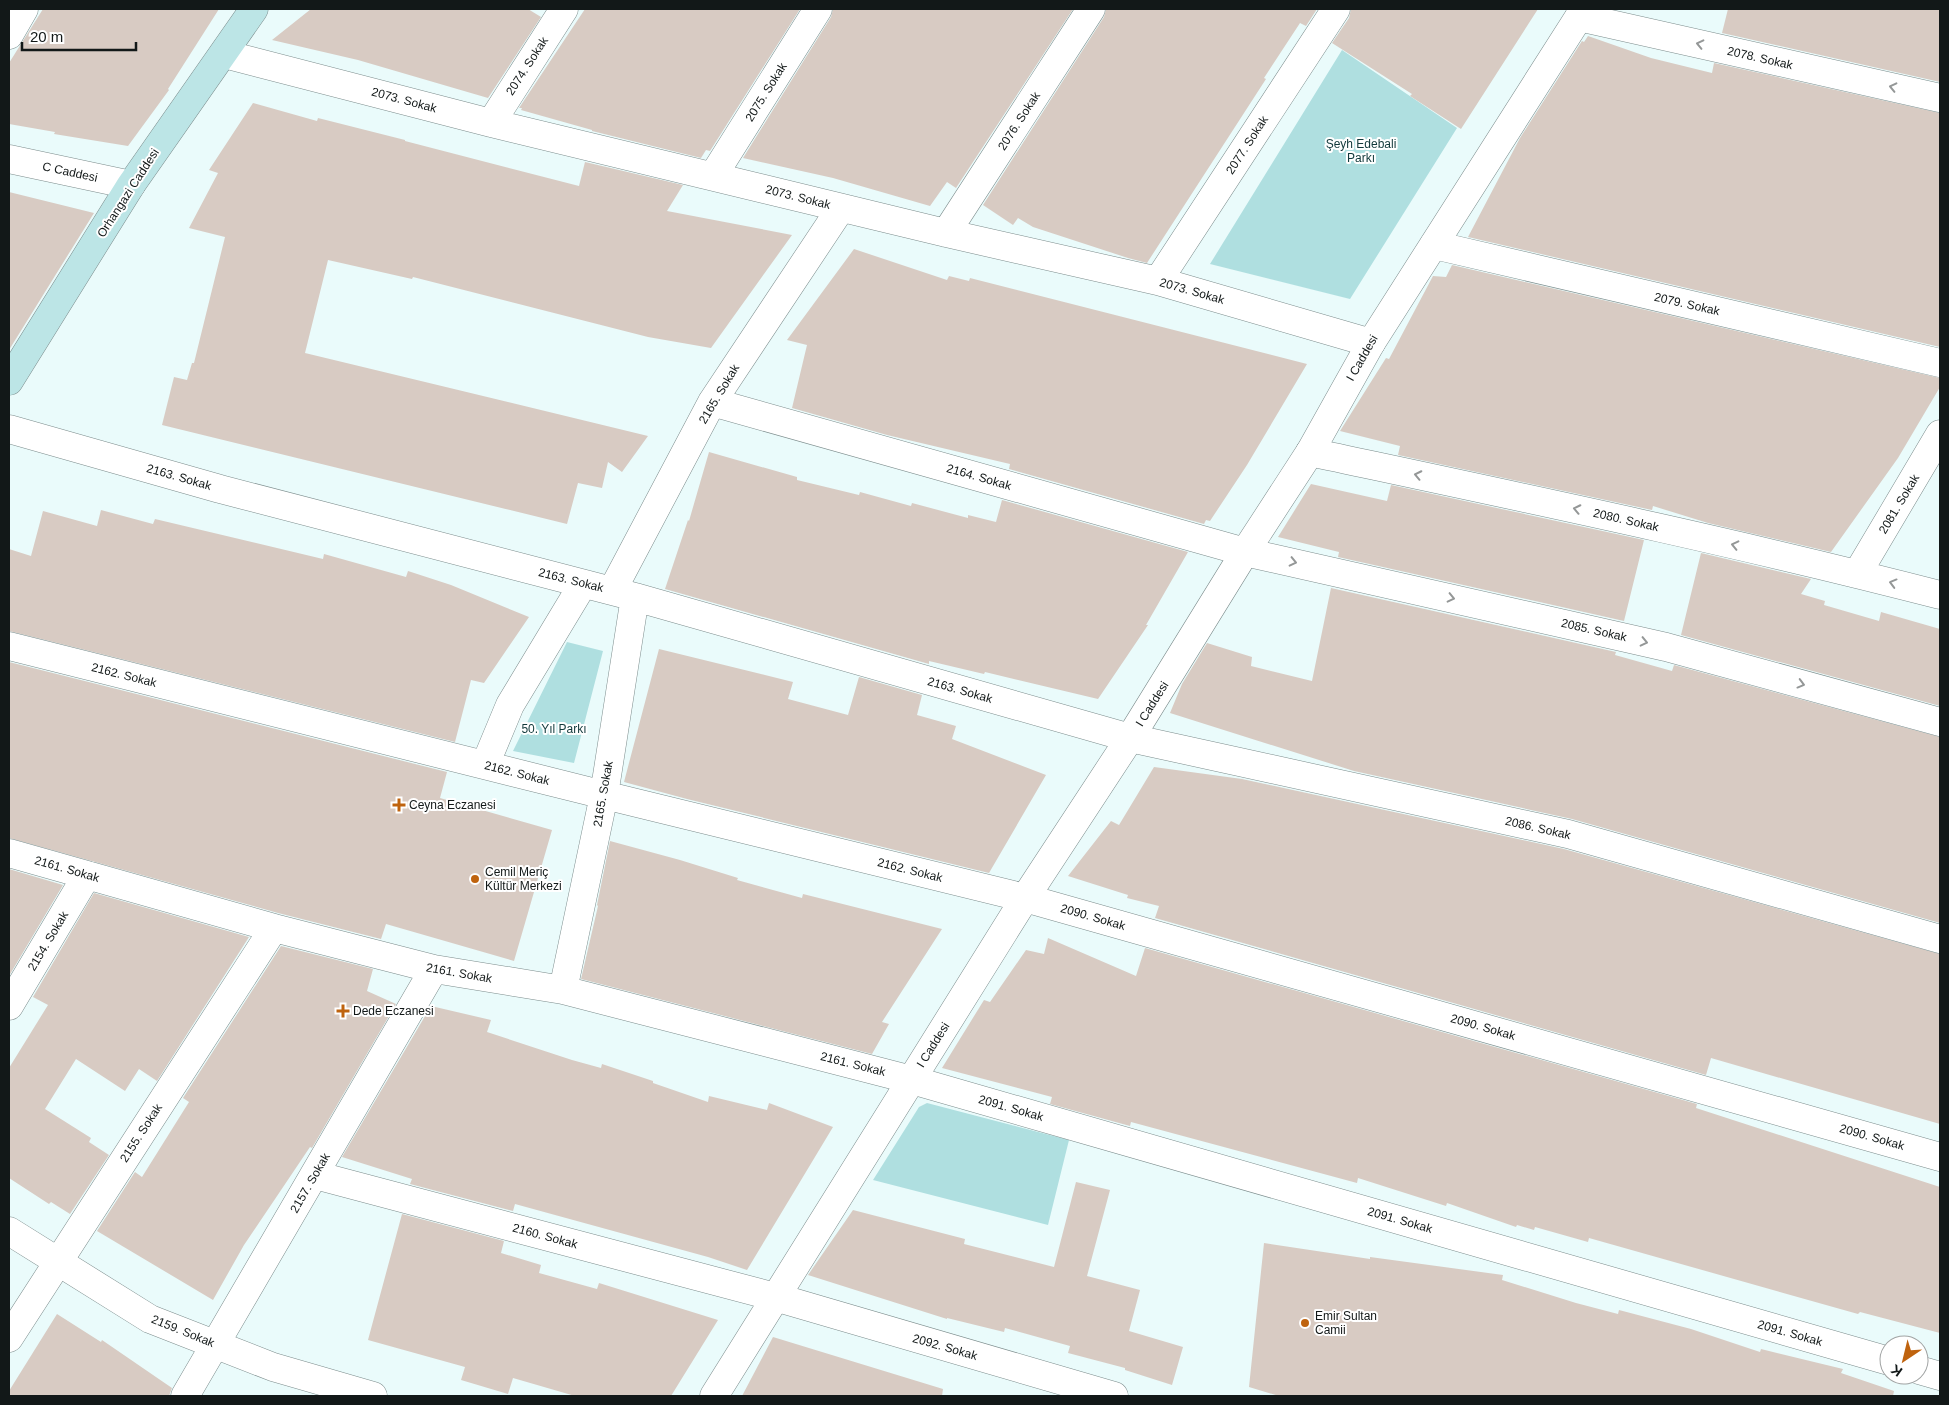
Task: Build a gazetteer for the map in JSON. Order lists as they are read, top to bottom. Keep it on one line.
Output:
{"streets":{"main road":["Orhangazi Caddesi"],"street":["2078. Sokak","2074. Sokak","2075. Sokak","2073. Sokak","2076. Sokak","2077. Sokak","C Caddesi","2079. Sokak","I Caddesi","2165. Sokak","2163. Sokak","2164. Sokak","2081. Sokak","2080. Sokak","2085. Sokak","2162. Sokak","2086. Sokak","2161. Sokak","2090. Sokak","2154. Sokak","2091. Sokak","2155. Sokak","2157. Sokak","2160. Sokak","2159. Sokak","2092. Sokak"]},"crossings":[["2078. Sokak","I Caddesi"],["2074. Sokak","2073. Sokak"],["2075. Sokak","2073. Sokak"],["2073. Sokak","2076. Sokak"],["2073. Sokak","2077. Sokak"],["2073. Sokak","Orhangazi Caddesi"],["2073. Sokak","I Caddesi"],["2073. Sokak","2165. Sokak"],["C Caddesi","Orhangazi Caddesi"],["2079. Sokak","I Caddesi"],["I Caddesi","2163. Sokak"],["I Caddesi","2164. Sokak"],["I Caddesi","2080. Sokak"],["I Caddesi","2085. Sokak"],["I Caddesi","2162. Sokak"],["I Caddesi","2086. Sokak"],["I Caddesi","2161. Sokak"],["I Caddesi","2090. Sokak"],["I Caddesi","2091. Sokak"],["I Caddesi","2160. Sokak"],["I Caddesi","2092. Sokak"],["2165. Sokak","2163. Sokak"],["2165. Sokak","2164. Sokak"],["2165. Sokak","2162. Sokak"],["2165. Sokak","2161. Sokak"],["2163. Sokak","2086. Sokak"],["2164. Sokak","2085. Sokak"],["2081. Sokak","2080. Sokak"],["2162. Sokak","2090. Sokak"],["2161. Sokak","2154. Sokak"],["2161. Sokak","2091. Sokak"],["2161. Sokak","2155. Sokak"],["2161. Sokak","2157. Sokak"],["2155. Sokak","2159. Sokak"],["2157. Sokak","2160. Sokak"],["2157. Sokak","2159. Sokak"],["2160. Sokak","2092. Sokak"]],"one_way":["2078. Sokak","2080. Sokak","2085. Sokak"],"parks":["Şeyh Edebali Parkı","50. Yıl Parkı"],"places":{"health":["Ceyna Eczanesi","Dede Eczanesi"],"other":["Cemil Meriç Kültür Merkezi","Emir Sultan Camii"]},"scale_bar":"20 m","north":"bottom left"}
